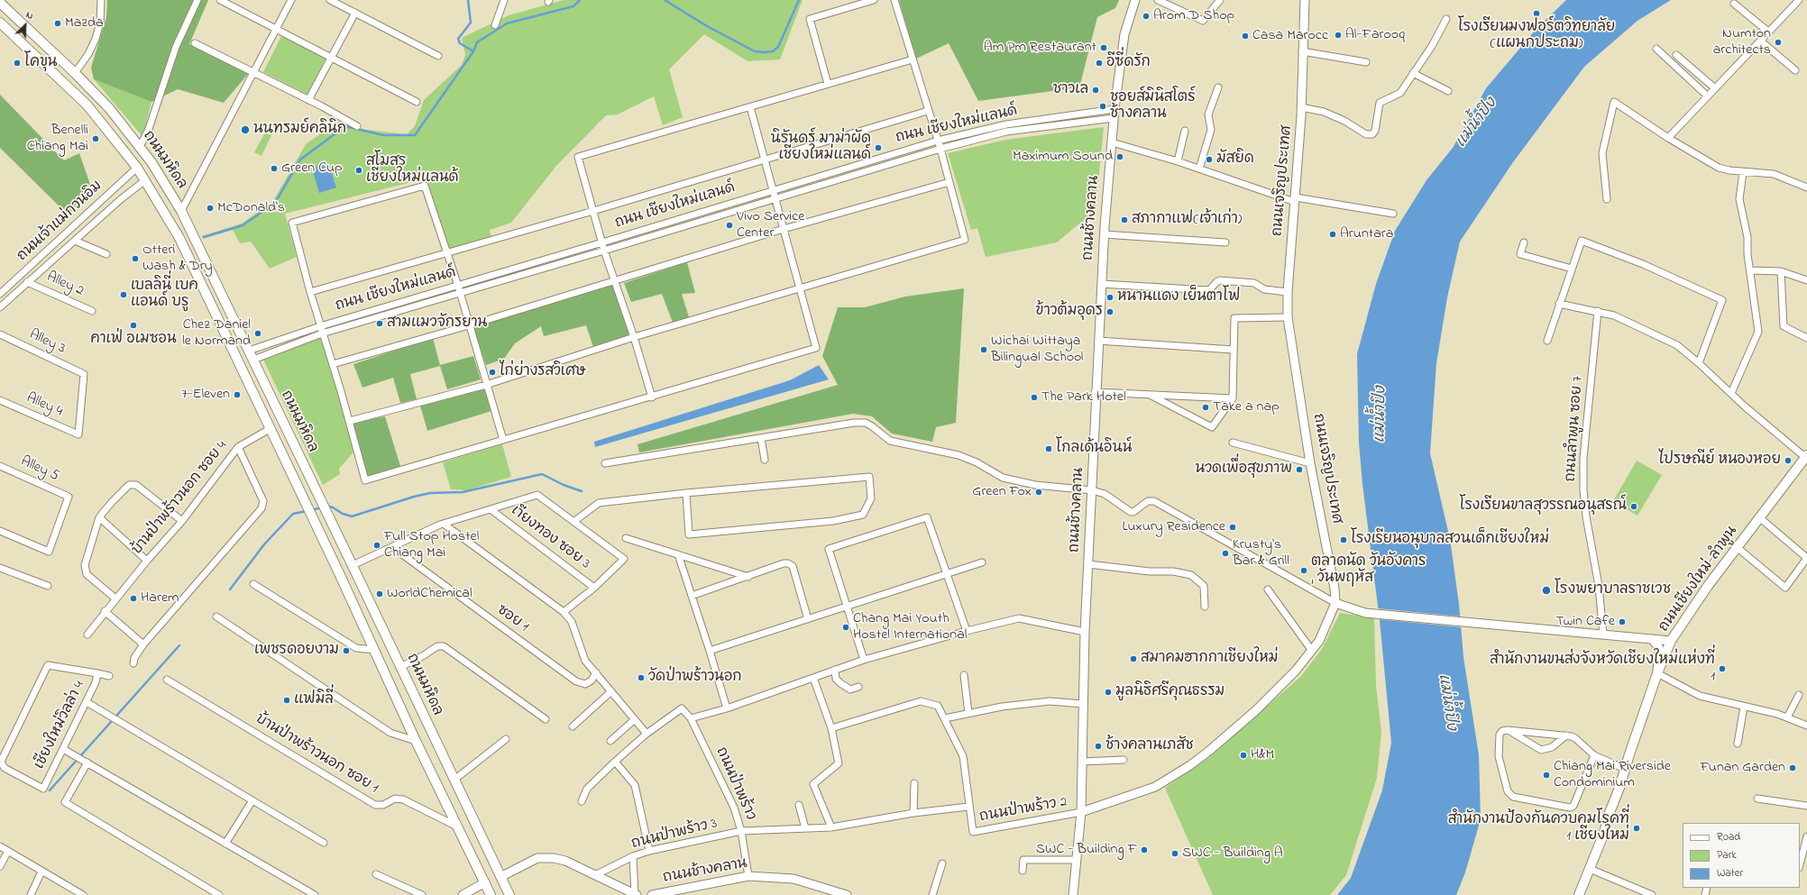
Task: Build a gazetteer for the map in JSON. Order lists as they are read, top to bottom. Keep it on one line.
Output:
{"streets":{"main road":["ถนนมหิดล","ถนนเชียงใหม่-ลำพูน"],"street":["ถนน เชียงใหม่แลนด์","ถนนเจริญประเทศ","ถนนช้างคลาน","ถนนเจ้าแม่กวนอิม","Alley 2","Alley 3","Alley 4","ถนนลำพูน ซอย 7","Alley 5","บ้านป่าพร้าวนอก ซอย 4","เาียงทอง ซอย 3","ซอย 1","เชียงใหม่วิลล่า 4","บ้านป่าพร้าวนอก ซอย 1","ถนนป่าพร้าว","ถนนป่าพร้าว 2","ถนนป่าพร้าว 3"]},"crossings":[["ถนน เชียงใหม่แลนด์","ถนนมหิดล"],["ถนน เชียงใหม่แลนด์","ถนนช้างคลาน"],["ถนนมหิดล","ถนนเจ้าแม่กวนอิม"],["ถนนมหิดล","บ้านป่าพร้าวนอก ซอย 4"],["ถนนมหิดล","บ้านป่าพร้าวนอก ซอย 1"],["ถนนเจริญประเทศ","ถนนช้างคลาน"],["ถนนเจริญประเทศ","ถนนป่าพร้าว 2"],["ถนนช้างคลาน","ถนนป่าพร้าว"],["ถนนช้างคลาน","ถนนป่าพร้าว 2"],["Alley 3","Alley 4"],["ถนนป่าพร้าว","ถนนป่าพร้าว 3"],["ถนนป่าพร้าว 2","ถนนป่าพร้าว 3"]],"water":["แม่น้ำปิง"],"places":["โรงเรียนมงฟอร์ตวิทยาลัย (แผนกประถม)","Arom D Shop","Mazda","Al-Farooq","Casa Marocc","Numton architects","Am Pm Restaurant","โคขุน","อีซี่ดรัก","ชาวเล","ชอยส์มินิสโตร์ ช้างคลาน","นนทรมย์คลินิก","Benelli Chiang Mai","นิรันดร์ มาม่าผัด เชียงใหม่แลนด์","Maximum Sound","มัสยิด","Green Cup","สโมสร เชียงใหม่แลนด้","McDonald's","สภากาแฟ(เจ้าเก่า)","Vivo Service Center","Aruntara","Otteri Wash & Dry","เบลลินี่ เบค แอนด์ บรู","หนานแดง เย็นตาโฟ","ข้าวต้มอุดร","สามแมวจักรยาน","คาเฟ่ อเมซอน","Chez Daniel le Normand","Wichai Wittaya Bilingual School","ไก่ย่างรสวิเศษ","7-Eleven","The Park Hotel","Take a nap","โกลเด้นอินน์","ไปรษณีย์ หนองหอย","นวดเพื่อสุขภาพ","Green Fox","โรงเรียนขาลสุวรรณอนุสรณ์","Luxury Residence","โรงเรียนอนุบาลสวนเด็กเชียงใหม่","Full Stop Hostel Chiang Mai","Krusty's Bar & Grill","ตลาดนัด วันอังคาร , วันพฤหัส","โรงพยาบาลราชเวช","WorldChemical","Harem","Twin Cafe","Chang Mai Youth Hostel International","เพชรดอยงาม","สมาคมฮากกาเชียงใหม่","สำนักงานขนส่งจังหวัดเชียงใหม่แห่งที่ 1","วัดป่าพร้าวนอก","มูลนิธิศรีคุณธรรม","แฟมิลี่","ช้างคลานเภสัช","H&M","Funan Garden","Chiang Mai Riverside Condominium","สำนักงานป้องกันควบคุมโรคที่ 1 เชียงใหม่","SWC - Building F","SWC - Building A"],"legend":["Road","Park","Water"],"north":"top right"}
